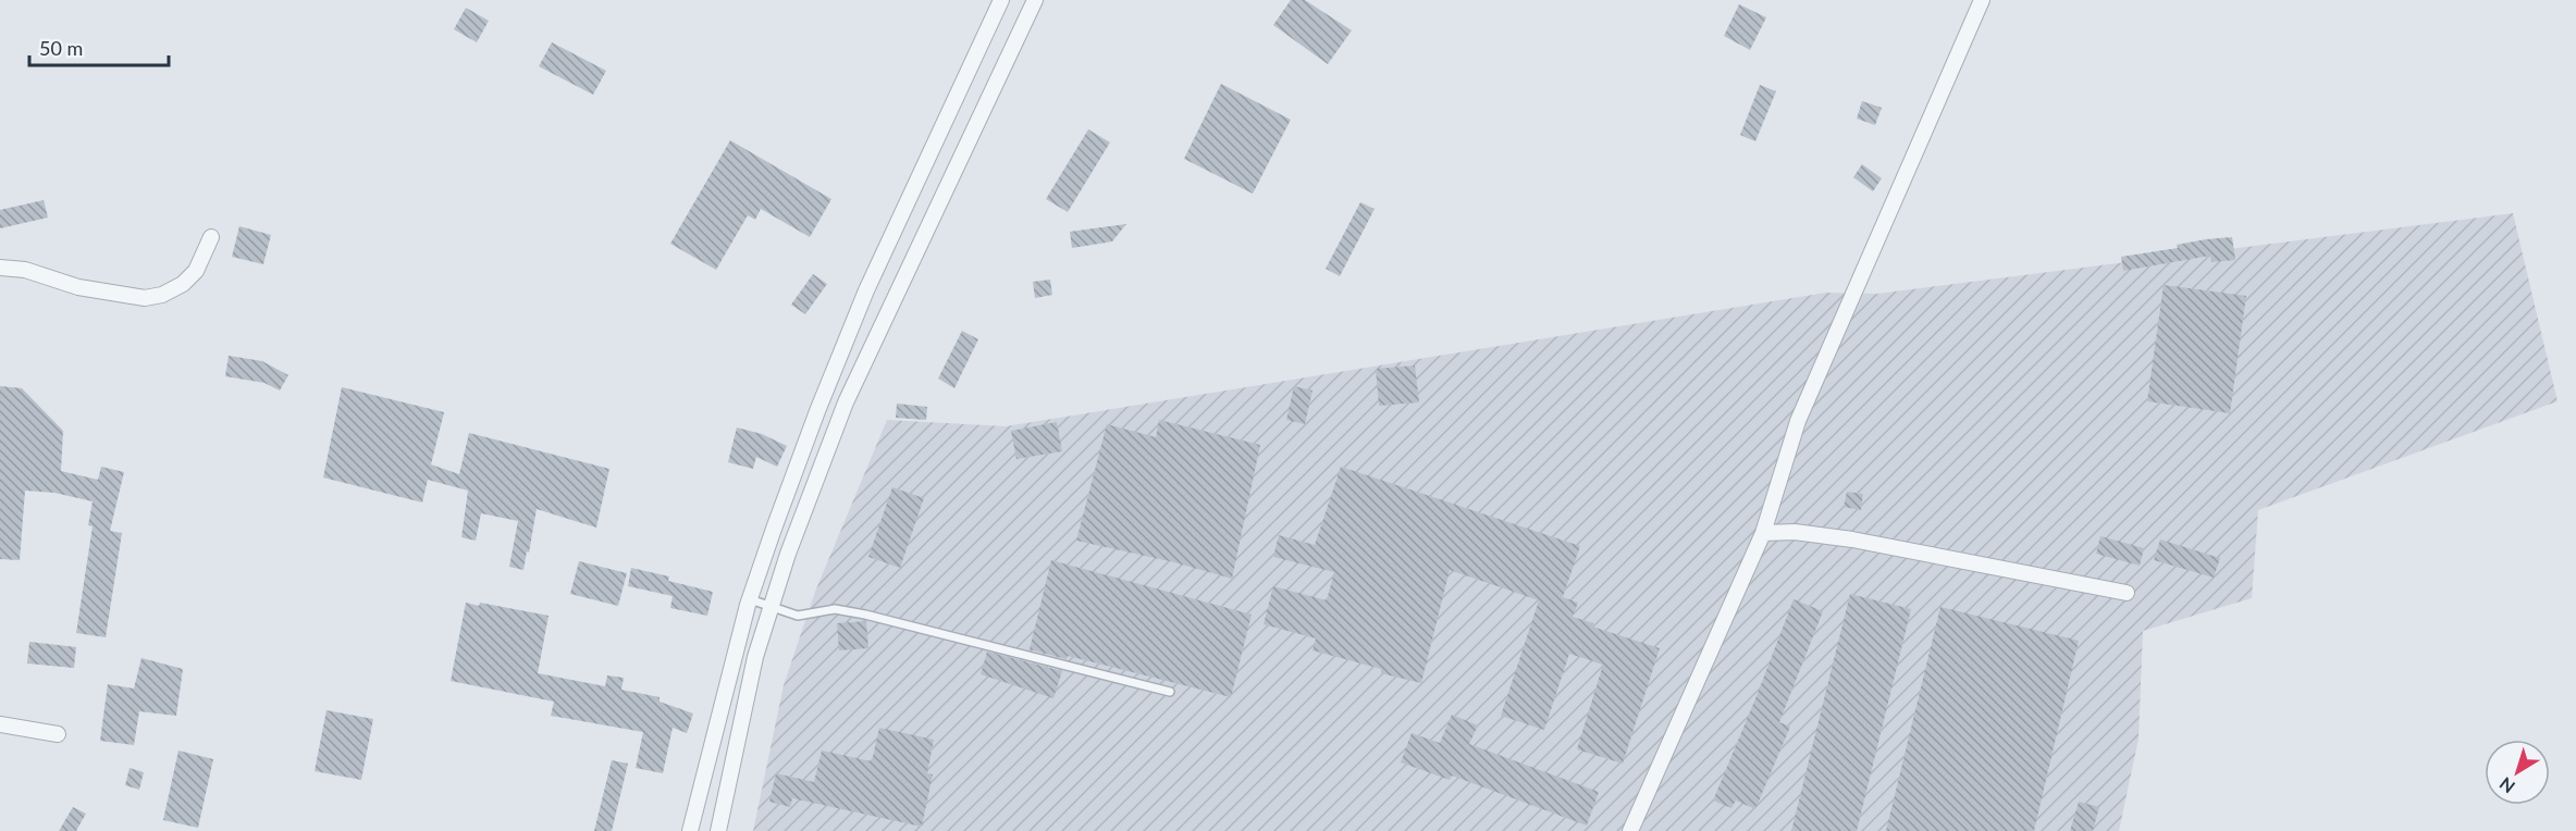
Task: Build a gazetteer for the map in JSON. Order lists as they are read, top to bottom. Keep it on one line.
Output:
{"scale_bar":"50 m","north":"bottom left"}
